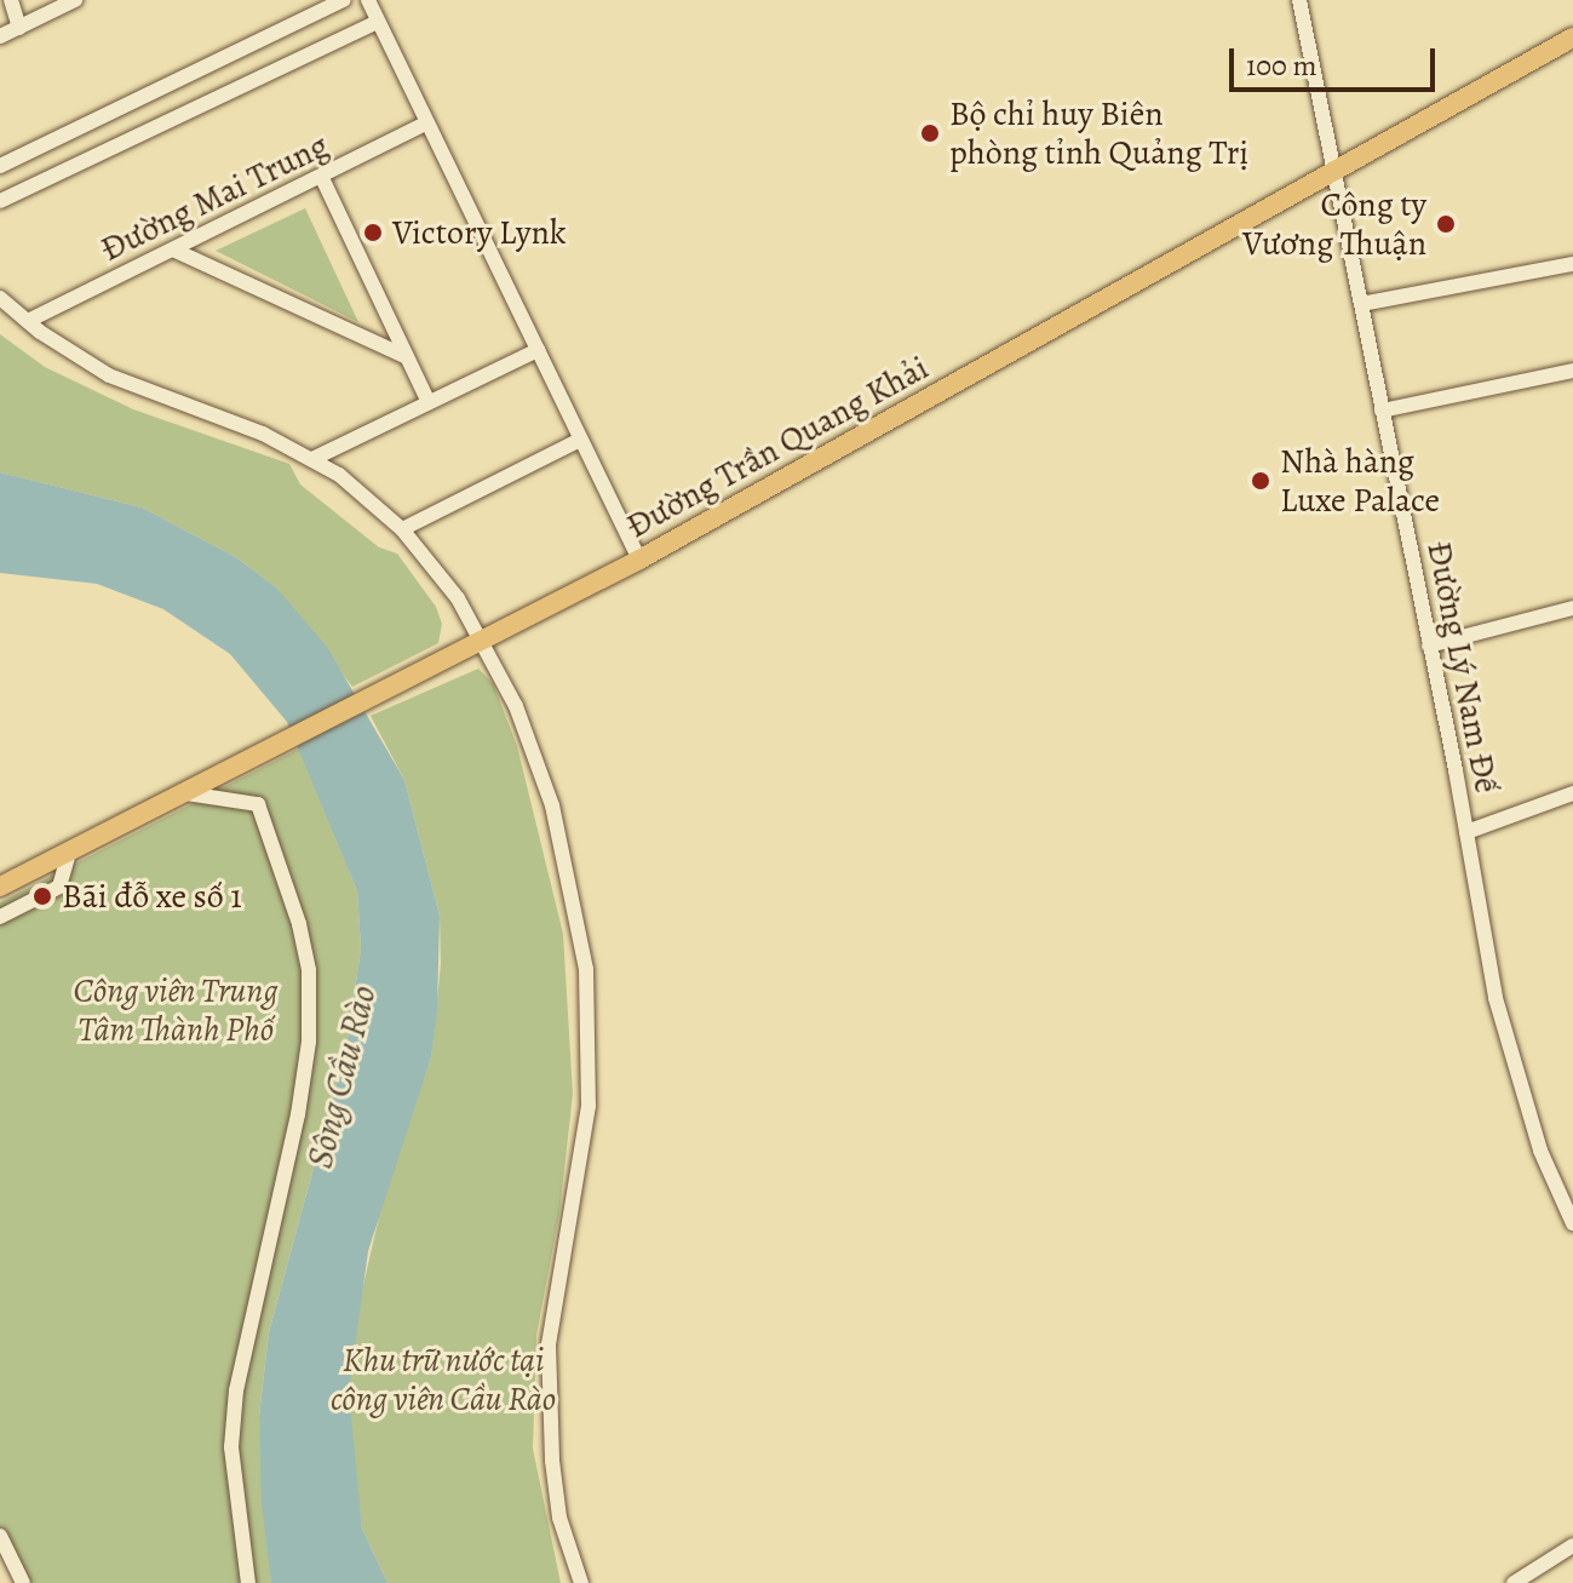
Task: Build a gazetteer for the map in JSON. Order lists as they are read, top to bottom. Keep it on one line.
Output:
{"streets":{"main road":["Đường Trần Quang Khải"],"street":["Đường Mai Trung","Đường Lý Nam Đế"]},"crossings":[["Đường Trần Quang Khải","Đường Lý Nam Đế"]],"water":["Sông Cầu Rào"],"parks":["Công viên Trung Tâm Thành Phố","Khu trữ nước tại công viên Cầu Rào"],"places":["Bộ chỉ huy Biên phòng tỉnh Quảng Trị","Công ty Vương Thuận","Victory Lynk","Nhà hàng Luxe Palace","Bãi đỗ xe số 1"],"scale_bar":"100 m"}
